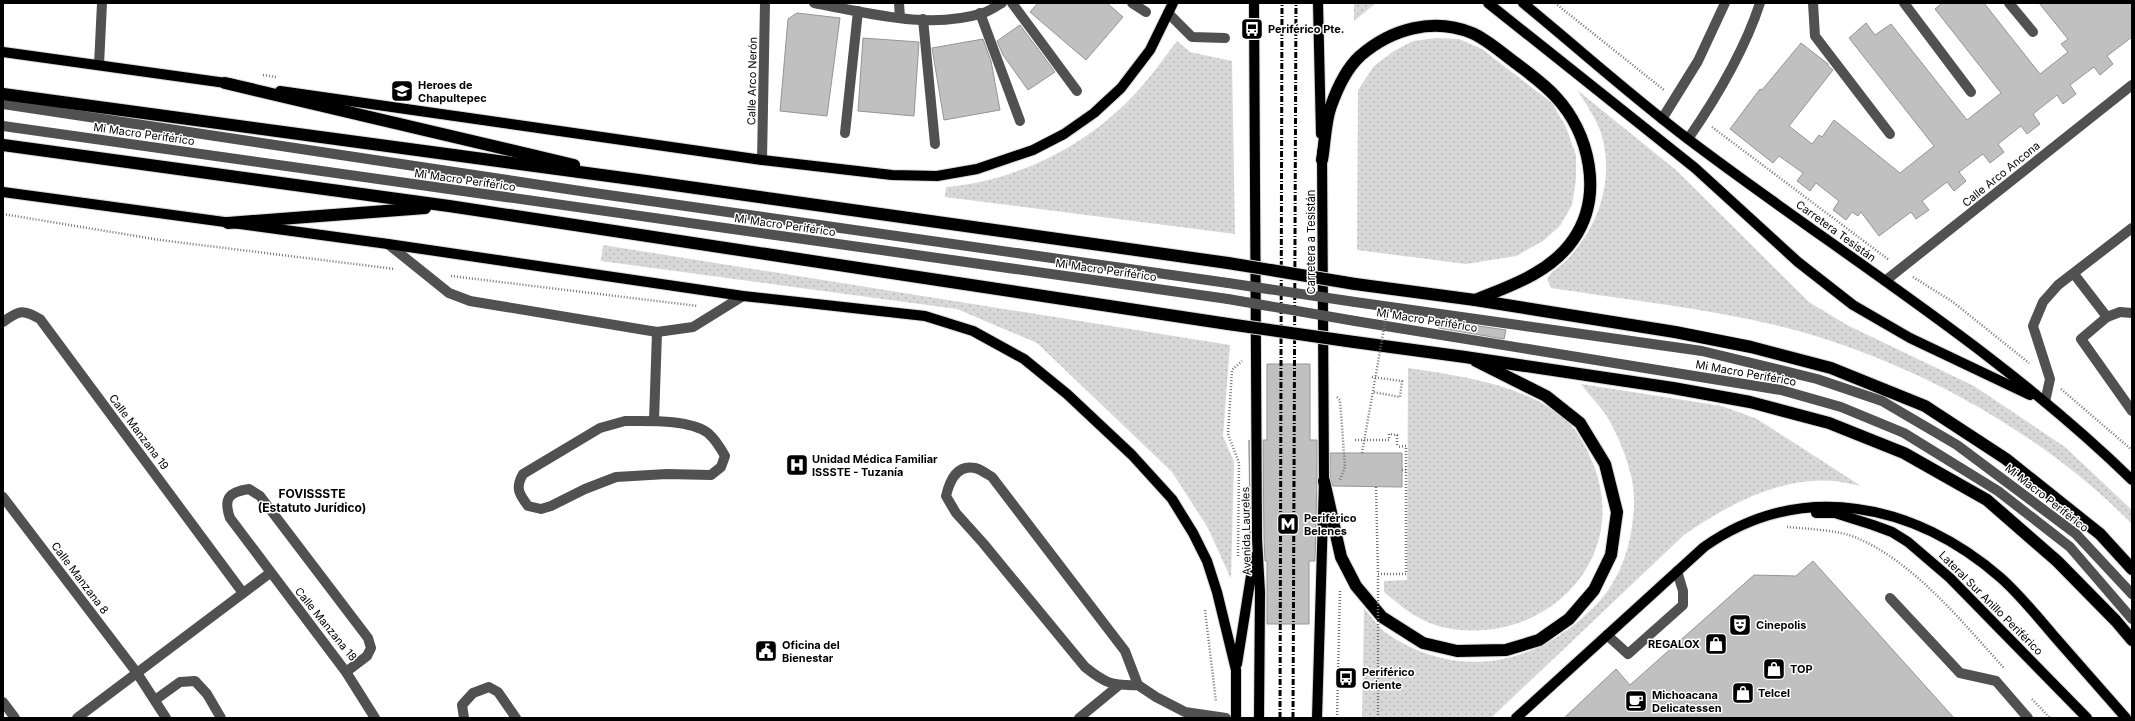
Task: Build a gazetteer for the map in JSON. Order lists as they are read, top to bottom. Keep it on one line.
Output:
{"streets":{"main road":["Carretera Tesistán","Carretera a Tesistán","Avenida Laureles","Lateral Sur Anillo Periférico"],"street":["Calle Arco Nerón","Mi Macro Periférico","Calle Arco Ancona","Calle Manzana 19","Calle Manzana 8","Calle Manzana 18"]},"crossings":[["Calle Arco Ancona","Carretera Tesistán"]],"districts":["FOVISSSTE (Estatuto Jurídico)"],"places":{"bus stop":["Periférico Pte.","Periférico Oriente"],"school or university":["Heroes de Chapultepec"],"hospital":["Unidad Médica Familiar ISSSTE - Tuzanía"],"metro station":["Periférico Belenes"],"theatre":["Cinepolis"],"shop":["REGALOX","TOP","Telcel"],"public building":["Oficina del Bienestar"],"cafe":["Michoacana Delicatessen"]}}
